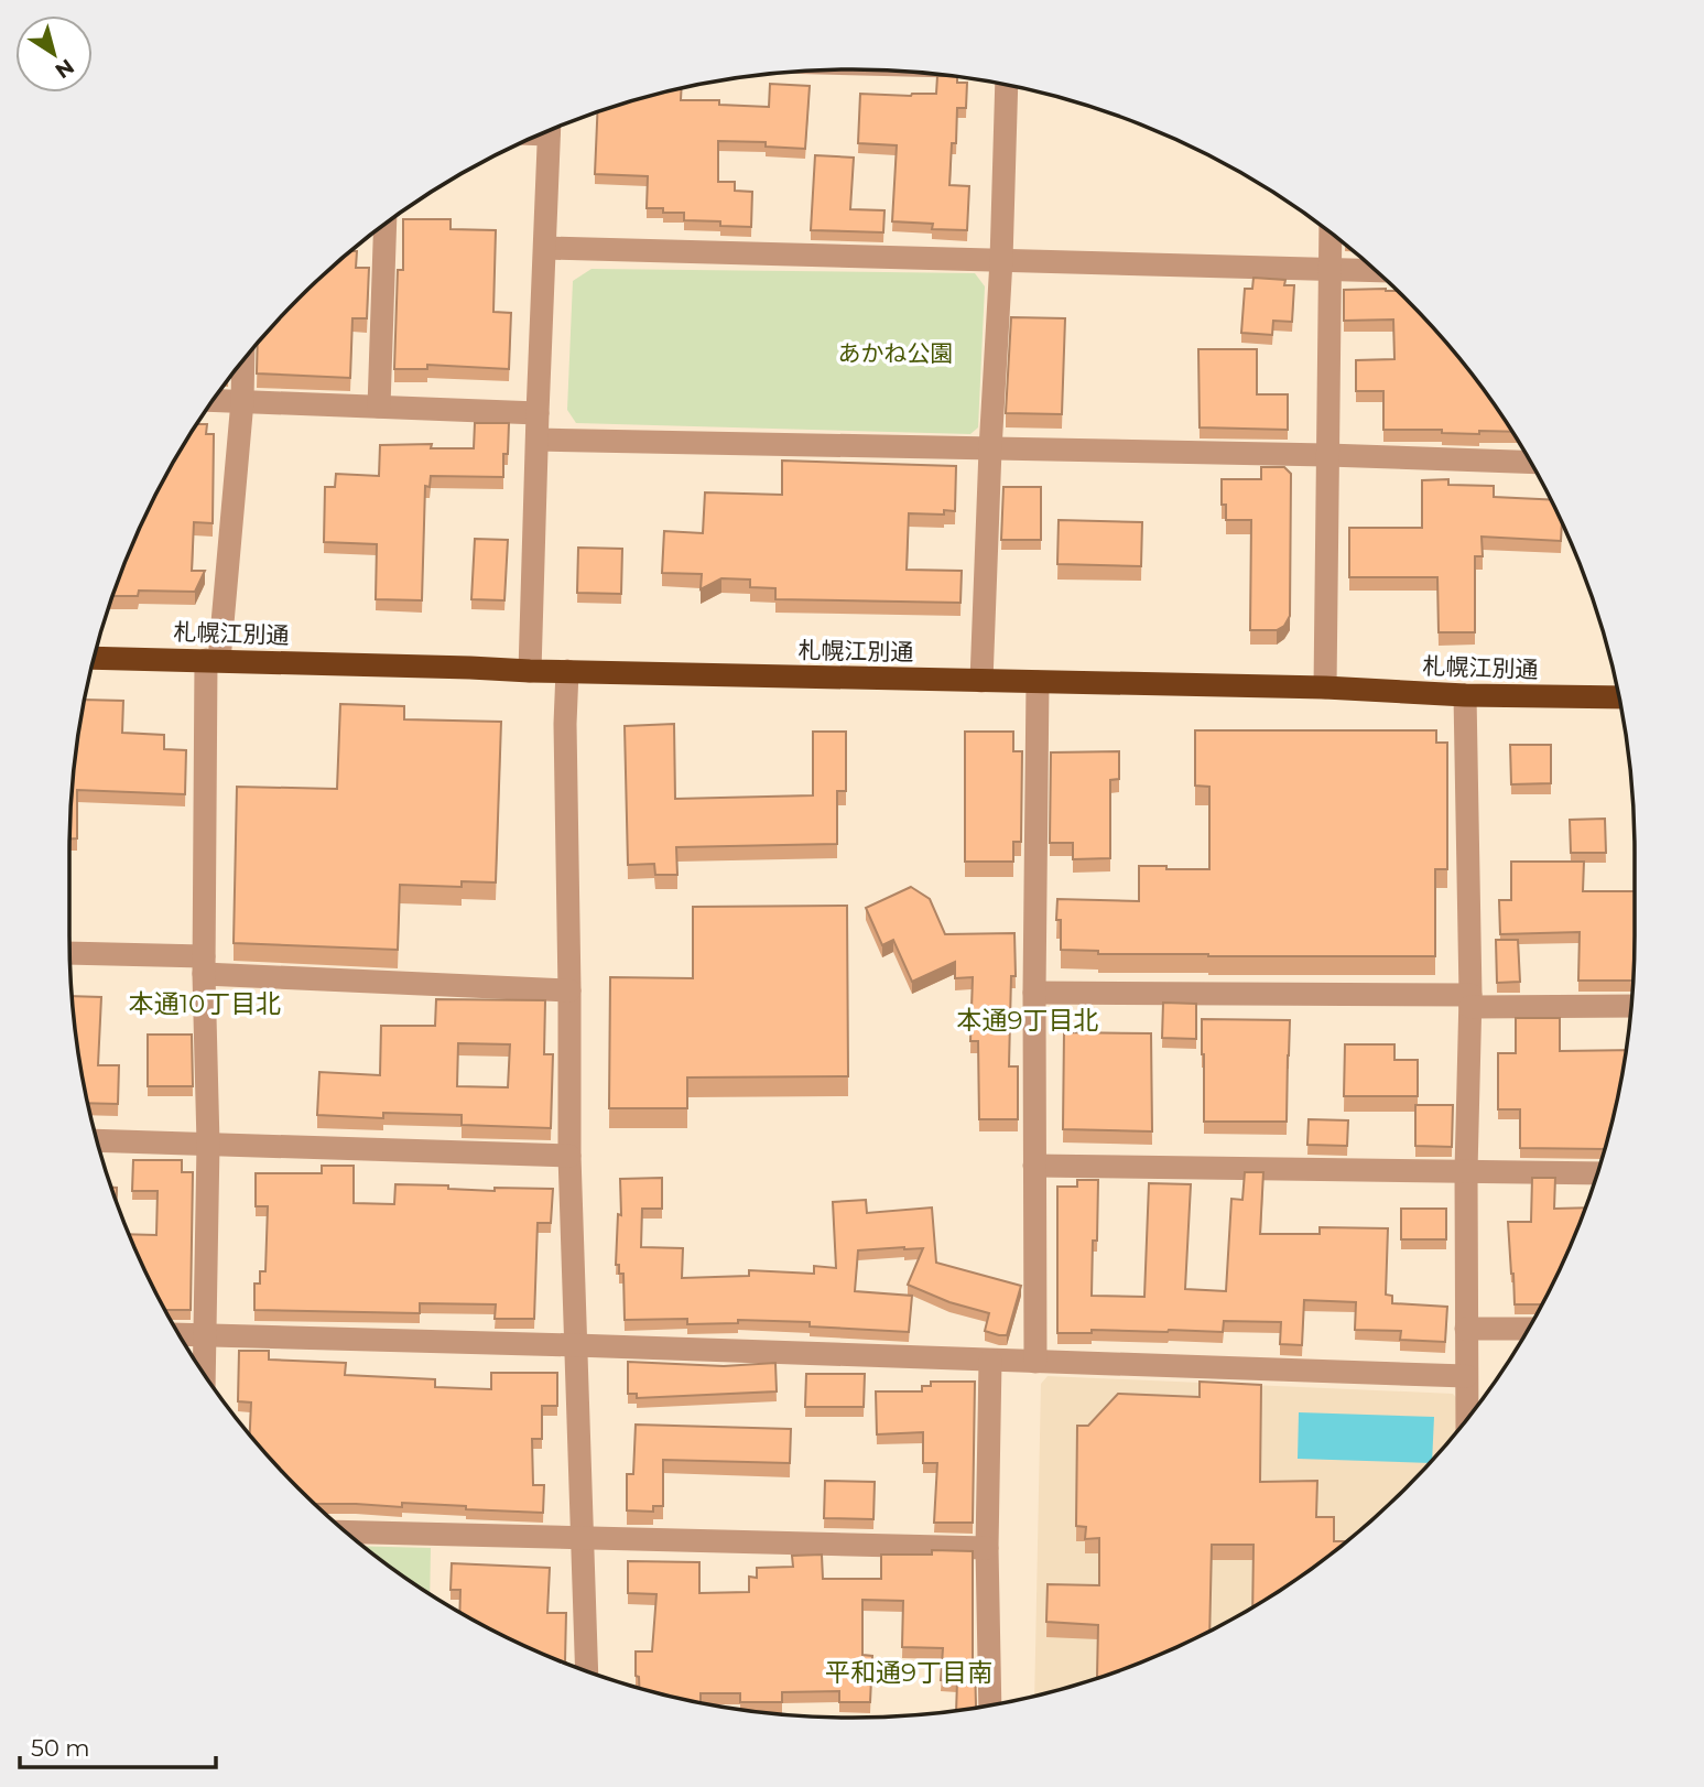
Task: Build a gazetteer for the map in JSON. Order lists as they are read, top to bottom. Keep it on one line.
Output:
{"streets":{"highway":["札幌江別通"]},"districts":["本通10丁目北","本通9丁目北","平和通9丁目南"],"parks":["あかね公園"],"scale_bar":"50 m","north":"bottom right"}
